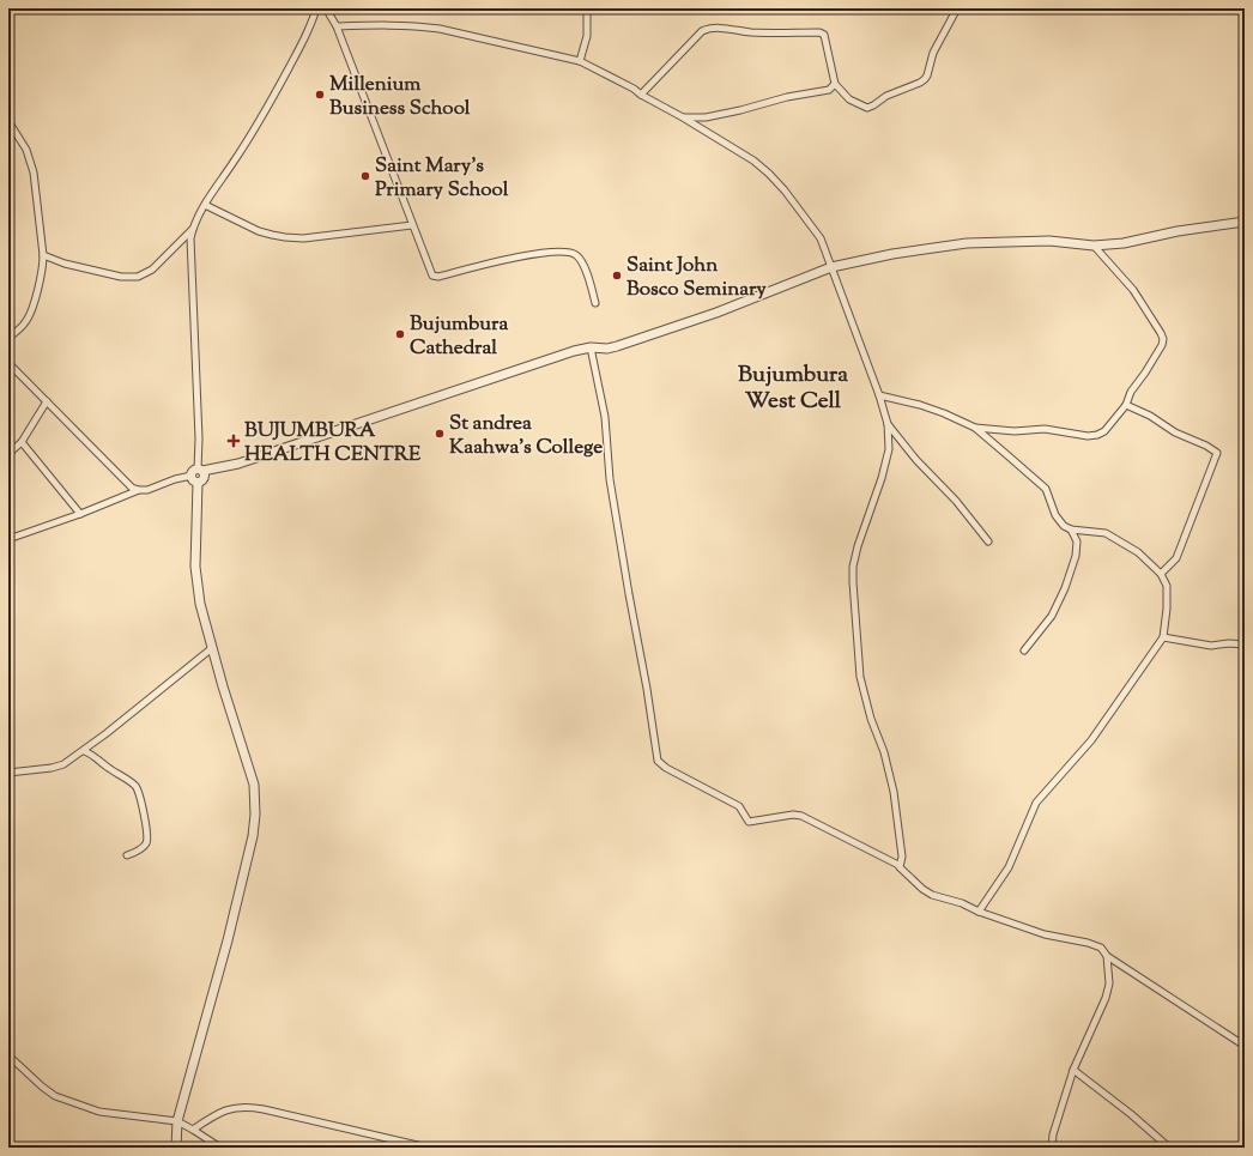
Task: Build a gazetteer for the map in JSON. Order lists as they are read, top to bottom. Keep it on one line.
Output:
{"districts":["Bujumbura West Cell"],"places":{"other":["Millenium Business School","Saint Mary's Primary School","Saint John Bosco Seminary","Bujumbura Cathedral","St andrea Kaahwa's College"],"health":["BUJUMBURA HEALTH CENTRE"]}}
